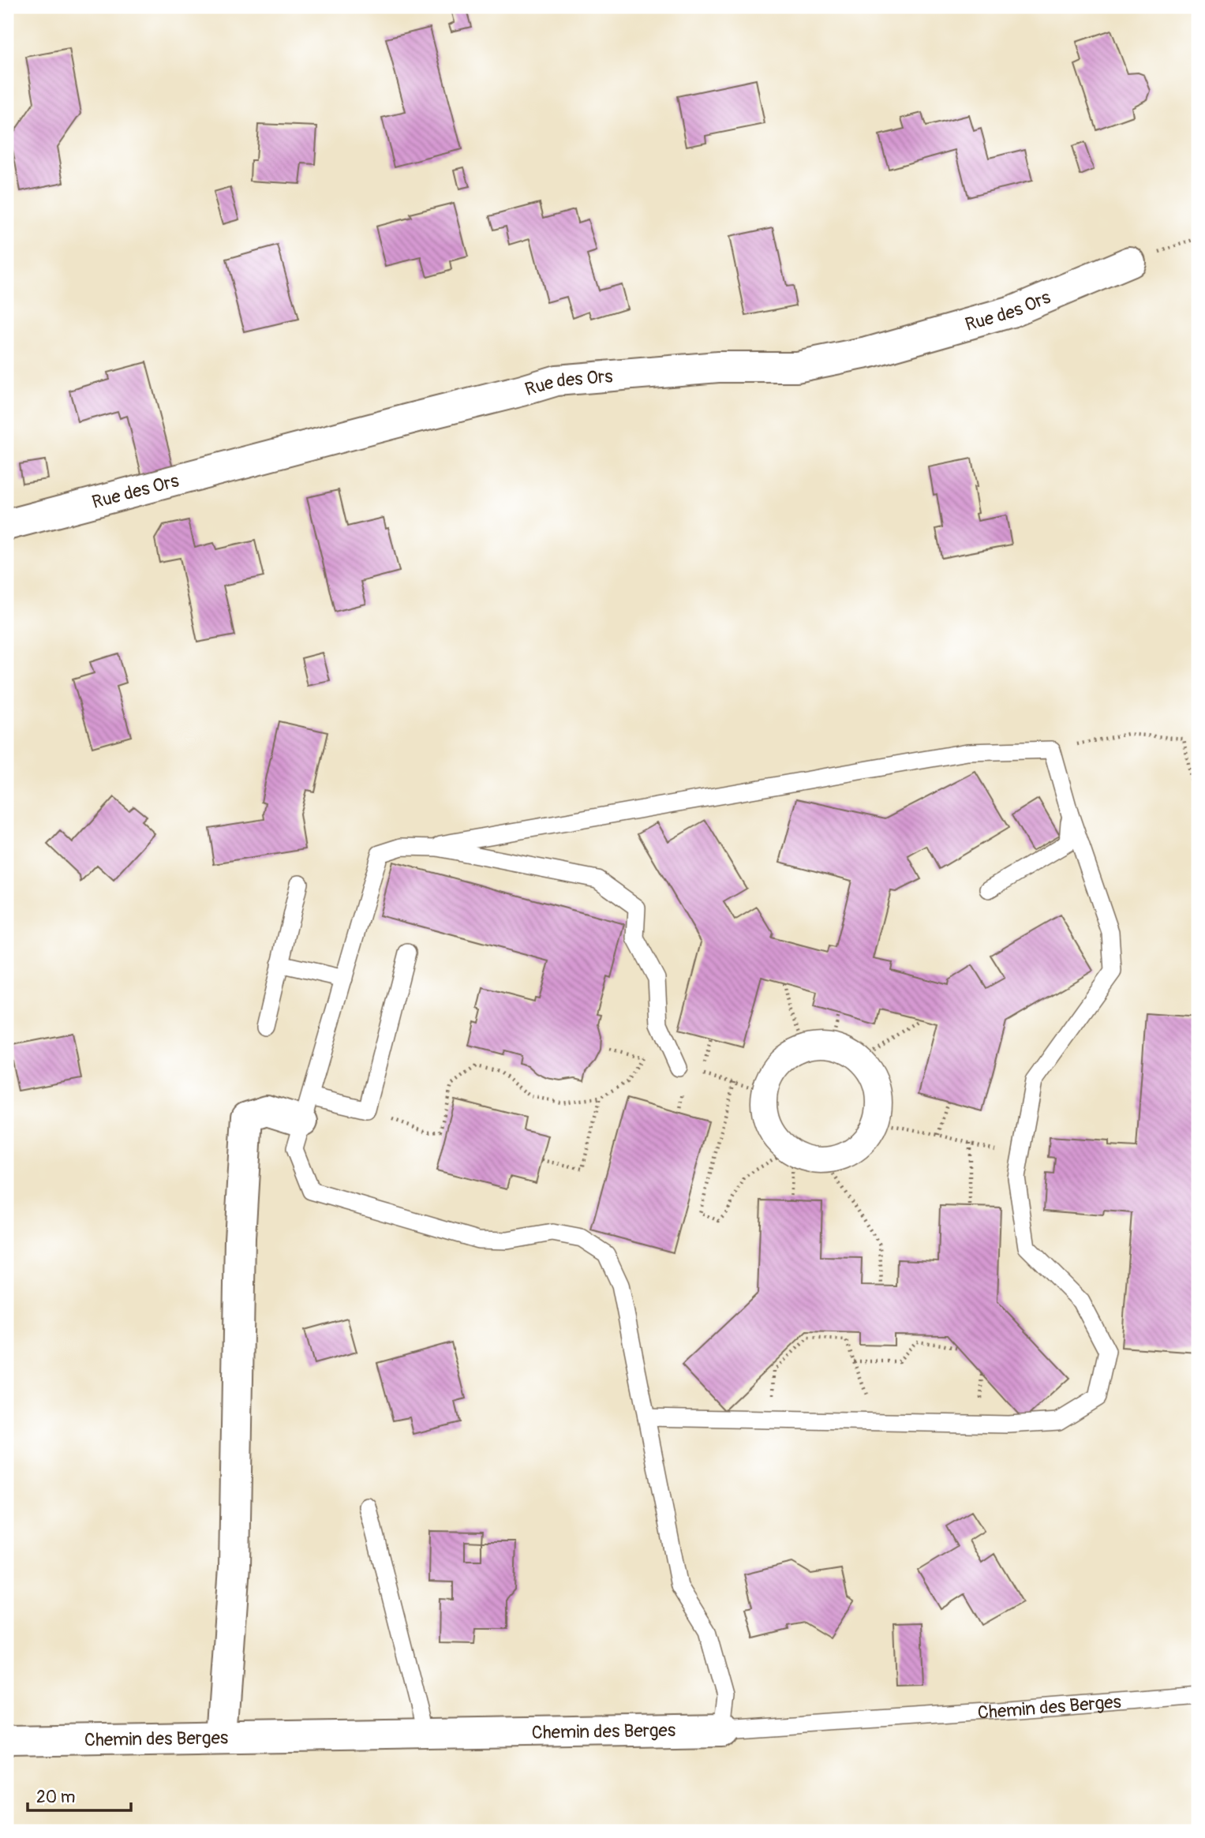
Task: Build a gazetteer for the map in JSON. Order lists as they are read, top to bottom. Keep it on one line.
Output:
{"streets":{"street":["Rue des Ors","Chemin des Berges"]},"scale_bar":"20 m"}
